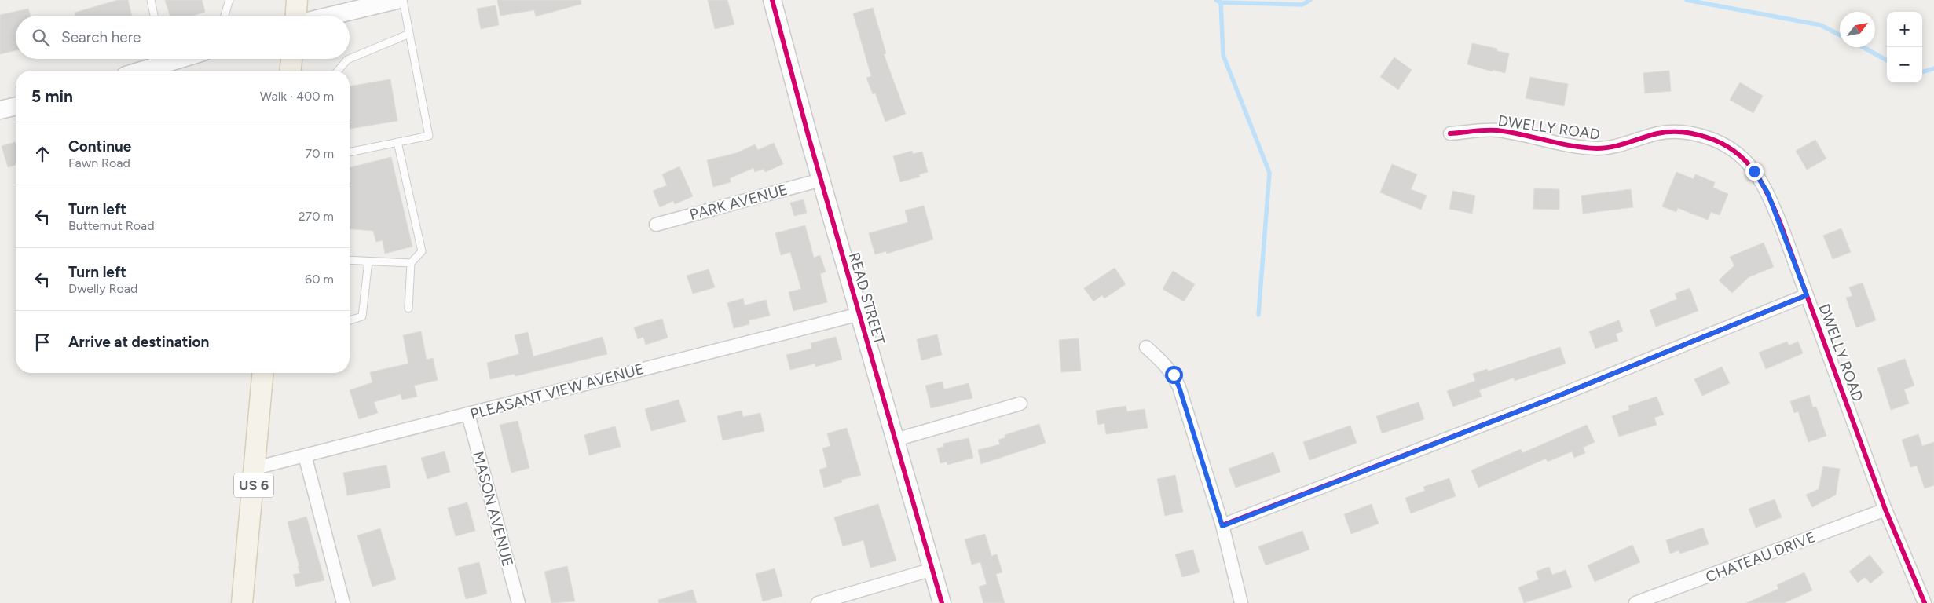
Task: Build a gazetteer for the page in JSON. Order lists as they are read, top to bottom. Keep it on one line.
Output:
{"streets":{"main road":["READ STREET","US 6"],"street":["DWELLY ROAD","PARK AVENUE","PLEASANT VIEW AVENUE","MASON AVENUE","CHATEAU DRIVE"]},"crossings":[["DWELLY ROAD","CHATEAU DRIVE"],["PARK AVENUE","READ STREET"],["READ STREET","PLEASANT VIEW AVENUE"],["PLEASANT VIEW AVENUE","US 6"],["PLEASANT VIEW AVENUE","MASON AVENUE"]],"north":"top right","page":{"map_buttons":["+","−"],"search":"Search here","heading":["5 min","Walk · 400 m"],"list":[["Continue","Fawn Road","70 m"],["Turn left","Butternut Road","270 m"],["Turn left","Dwelly Road","60 m"],"Arrive at destination"]}}
